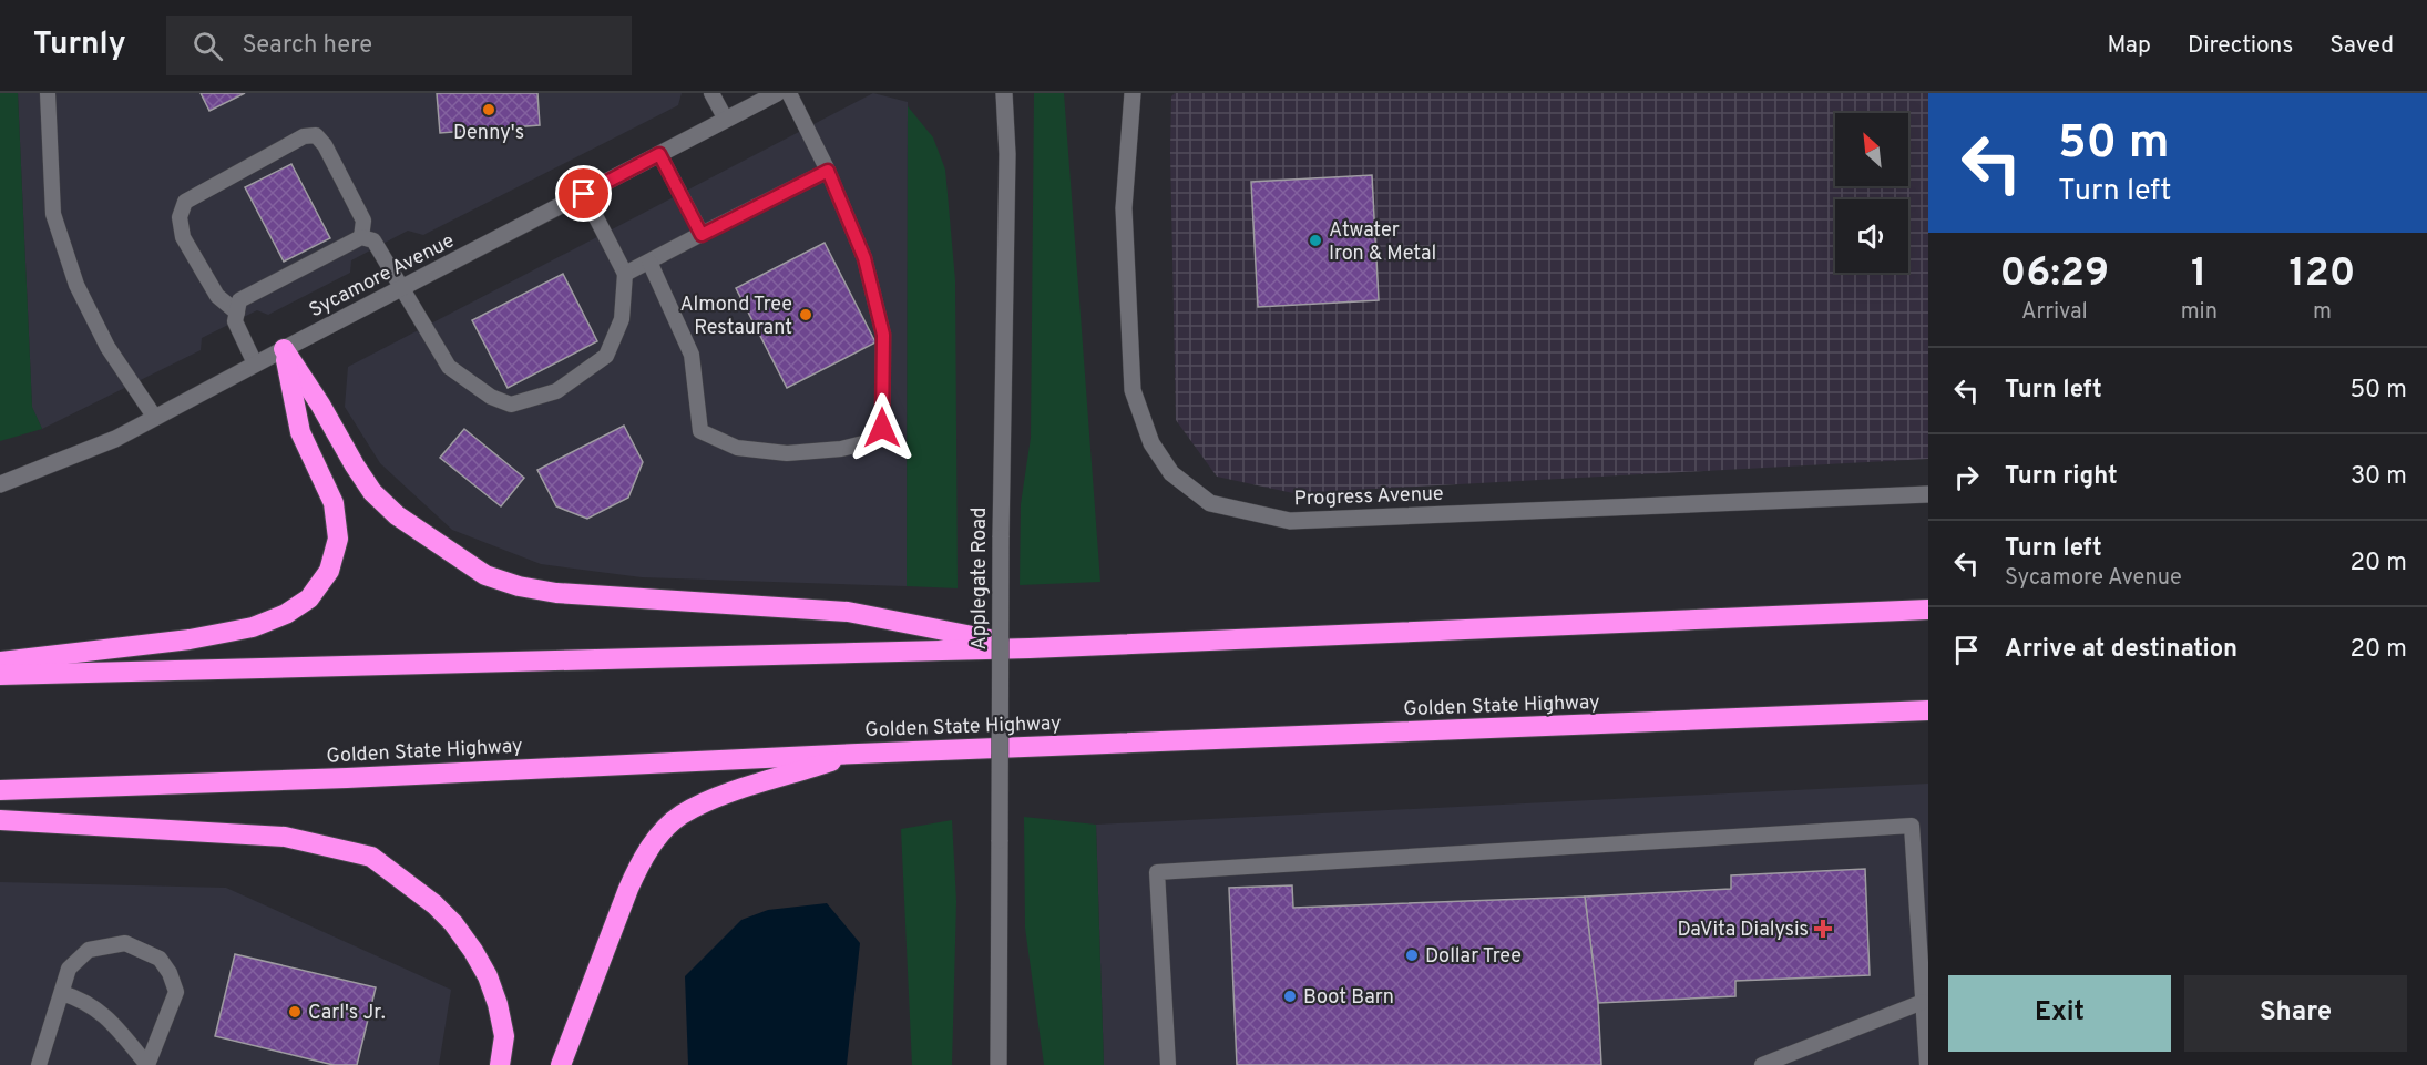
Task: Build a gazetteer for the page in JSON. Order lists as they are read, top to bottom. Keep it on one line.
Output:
{"streets":{"highway":["Golden State Highway"],"main road":["Sycamore Avenue","Progress Avenue","Applegate Road"]},"places":{"other":["Denny's","Atwater Iron & Metal","Almond Tree Restaurant","Dollar Tree","Boot Barn","Carl's Jr."],"health":["DaVita Dialysis"]},"north":"top left","page":{"header":"Turnly","search":"Search here","nav":["Map","Directions","Saved"],"turn":["50 m","Turn left"],"eta":["06:29","Arrival","1","min","120","m"],"list":[{"name":"Turn left","value":"50 m"},{"name":"Turn right","value":"30 m"},{"name":"Turn left","note":"Sycamore Avenue","value":"20 m"},{"name":"Arrive at destination","value":"20 m"}],"buttons":["Exit","Share"]}}
